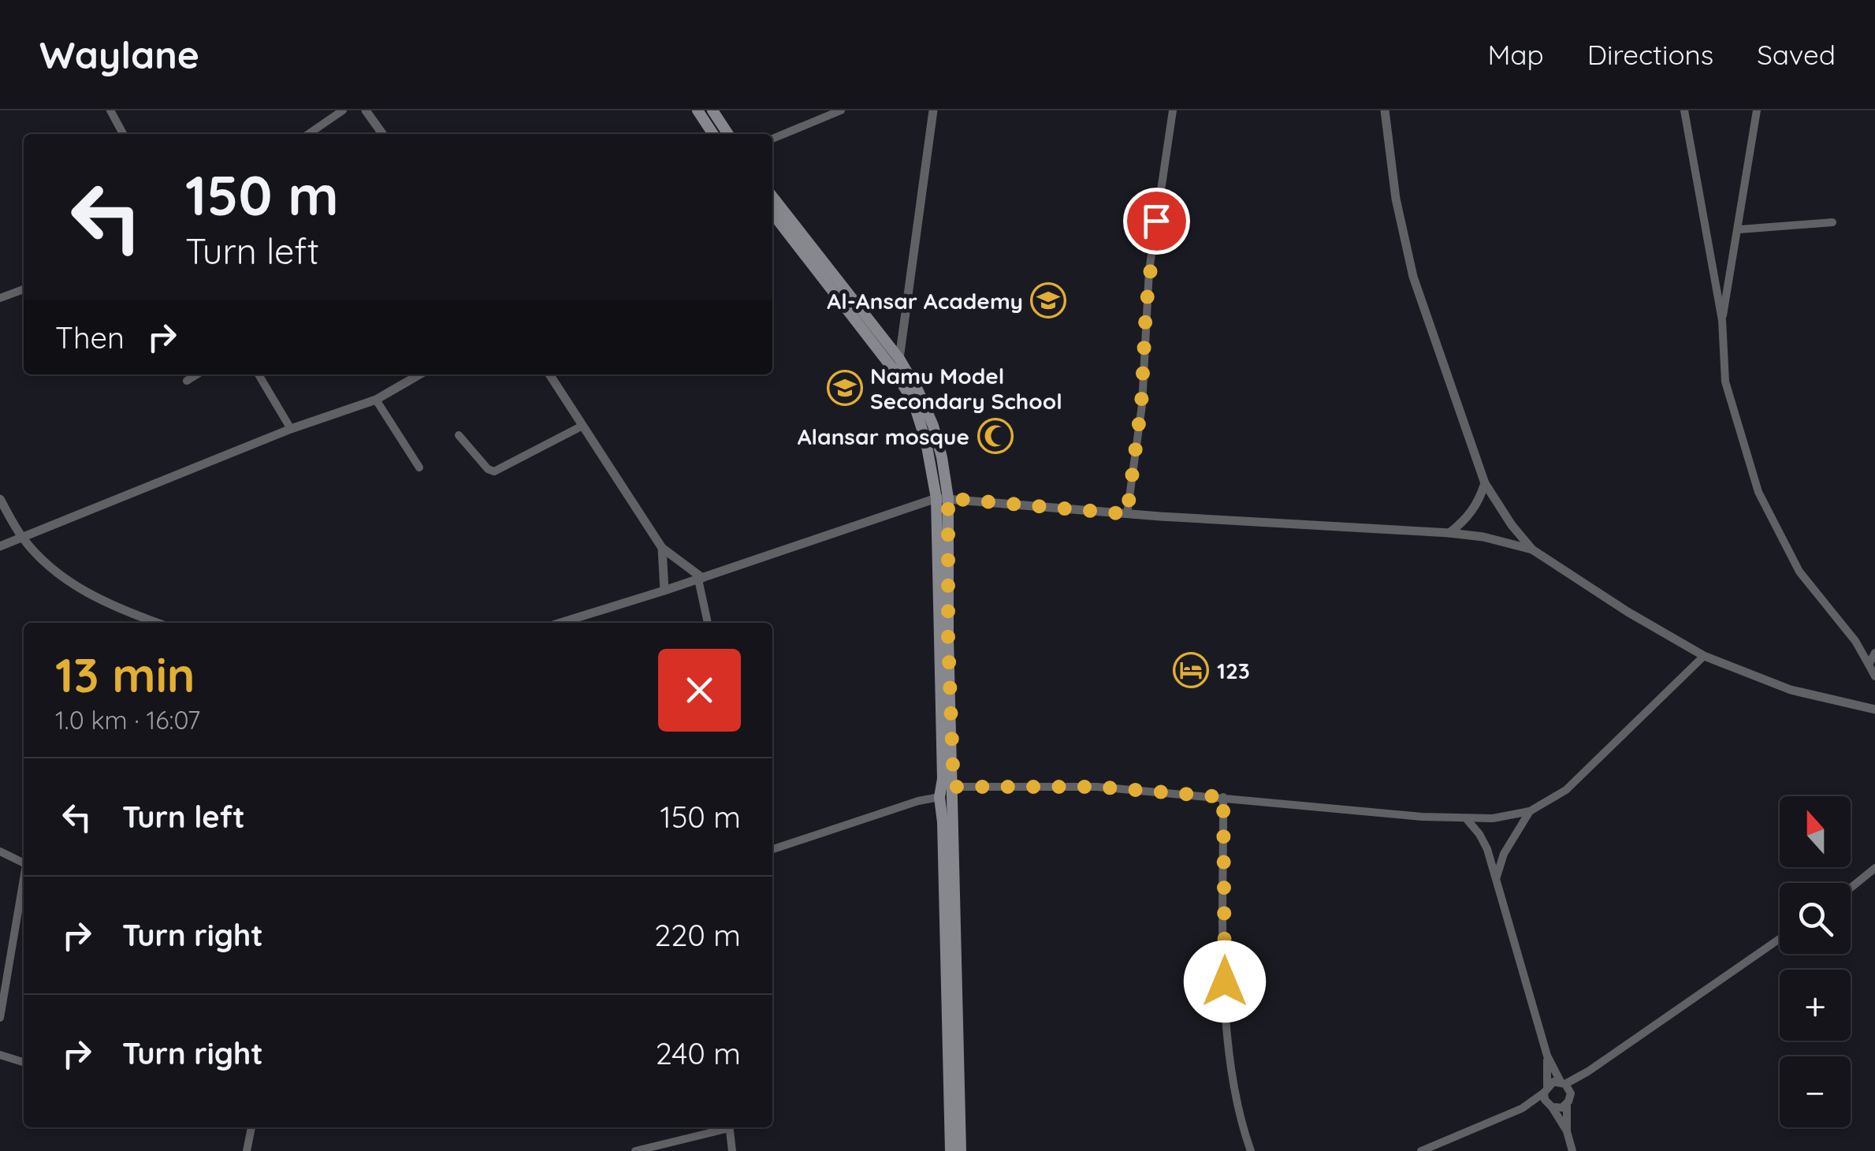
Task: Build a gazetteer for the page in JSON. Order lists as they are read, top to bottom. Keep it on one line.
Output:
{"places":{"school or university":["Al-Ansar Academy","Namu Model Secondary School"],"mosque":["Alansar mosque"],"hotel":["123"]},"north":"top","page":{"header":"Waylane","nav":["Map","Directions","Saved"],"turn":["150 m","Turn left"],"then":"Then","heading":["13 min","1.0 km · 16:07"],"list":[{"name":"Turn left","value":"150 m"},{"name":"Turn right","value":"220 m"},{"name":"Turn right","value":"240 m"}],"map_buttons":["+","−"]}}
